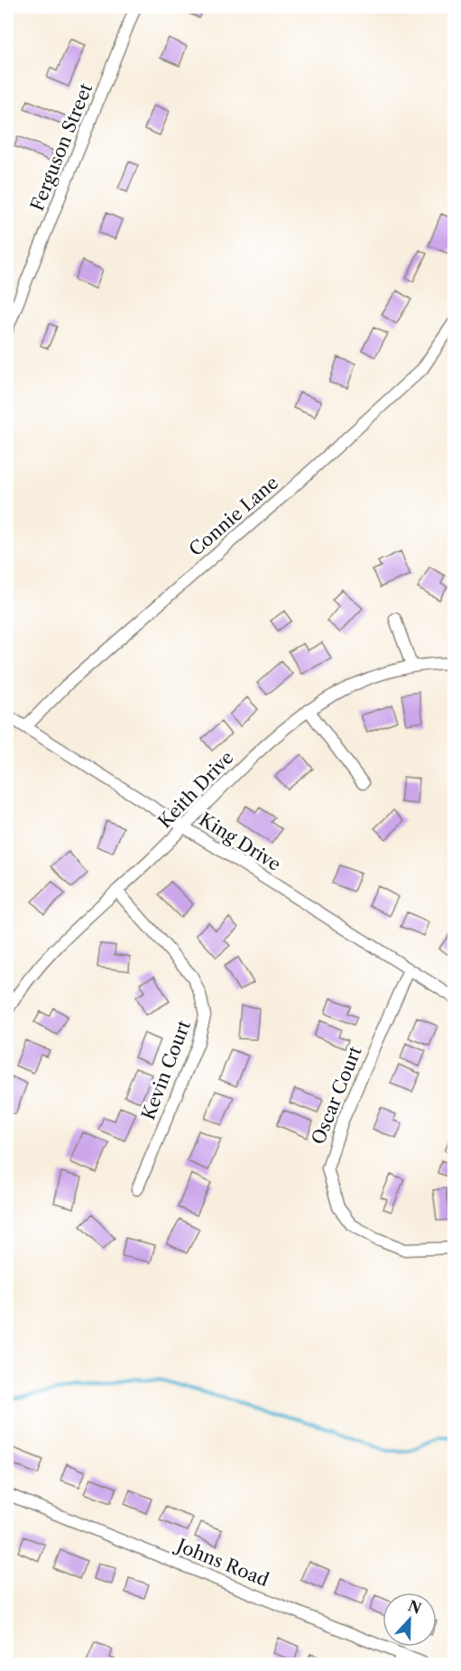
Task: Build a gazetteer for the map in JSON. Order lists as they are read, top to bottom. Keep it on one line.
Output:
{"streets":{"street":["Ferguson Street","Connie Lane","Keith Drive","King Drive","Kevin Court","Oscar Court","Johns Road"]},"crossings":[["Connie Lane","King Drive"],["Keith Drive","King Drive"],["Keith Drive","Kevin Court"],["King Drive","Oscar Court"]],"north":"top"}
